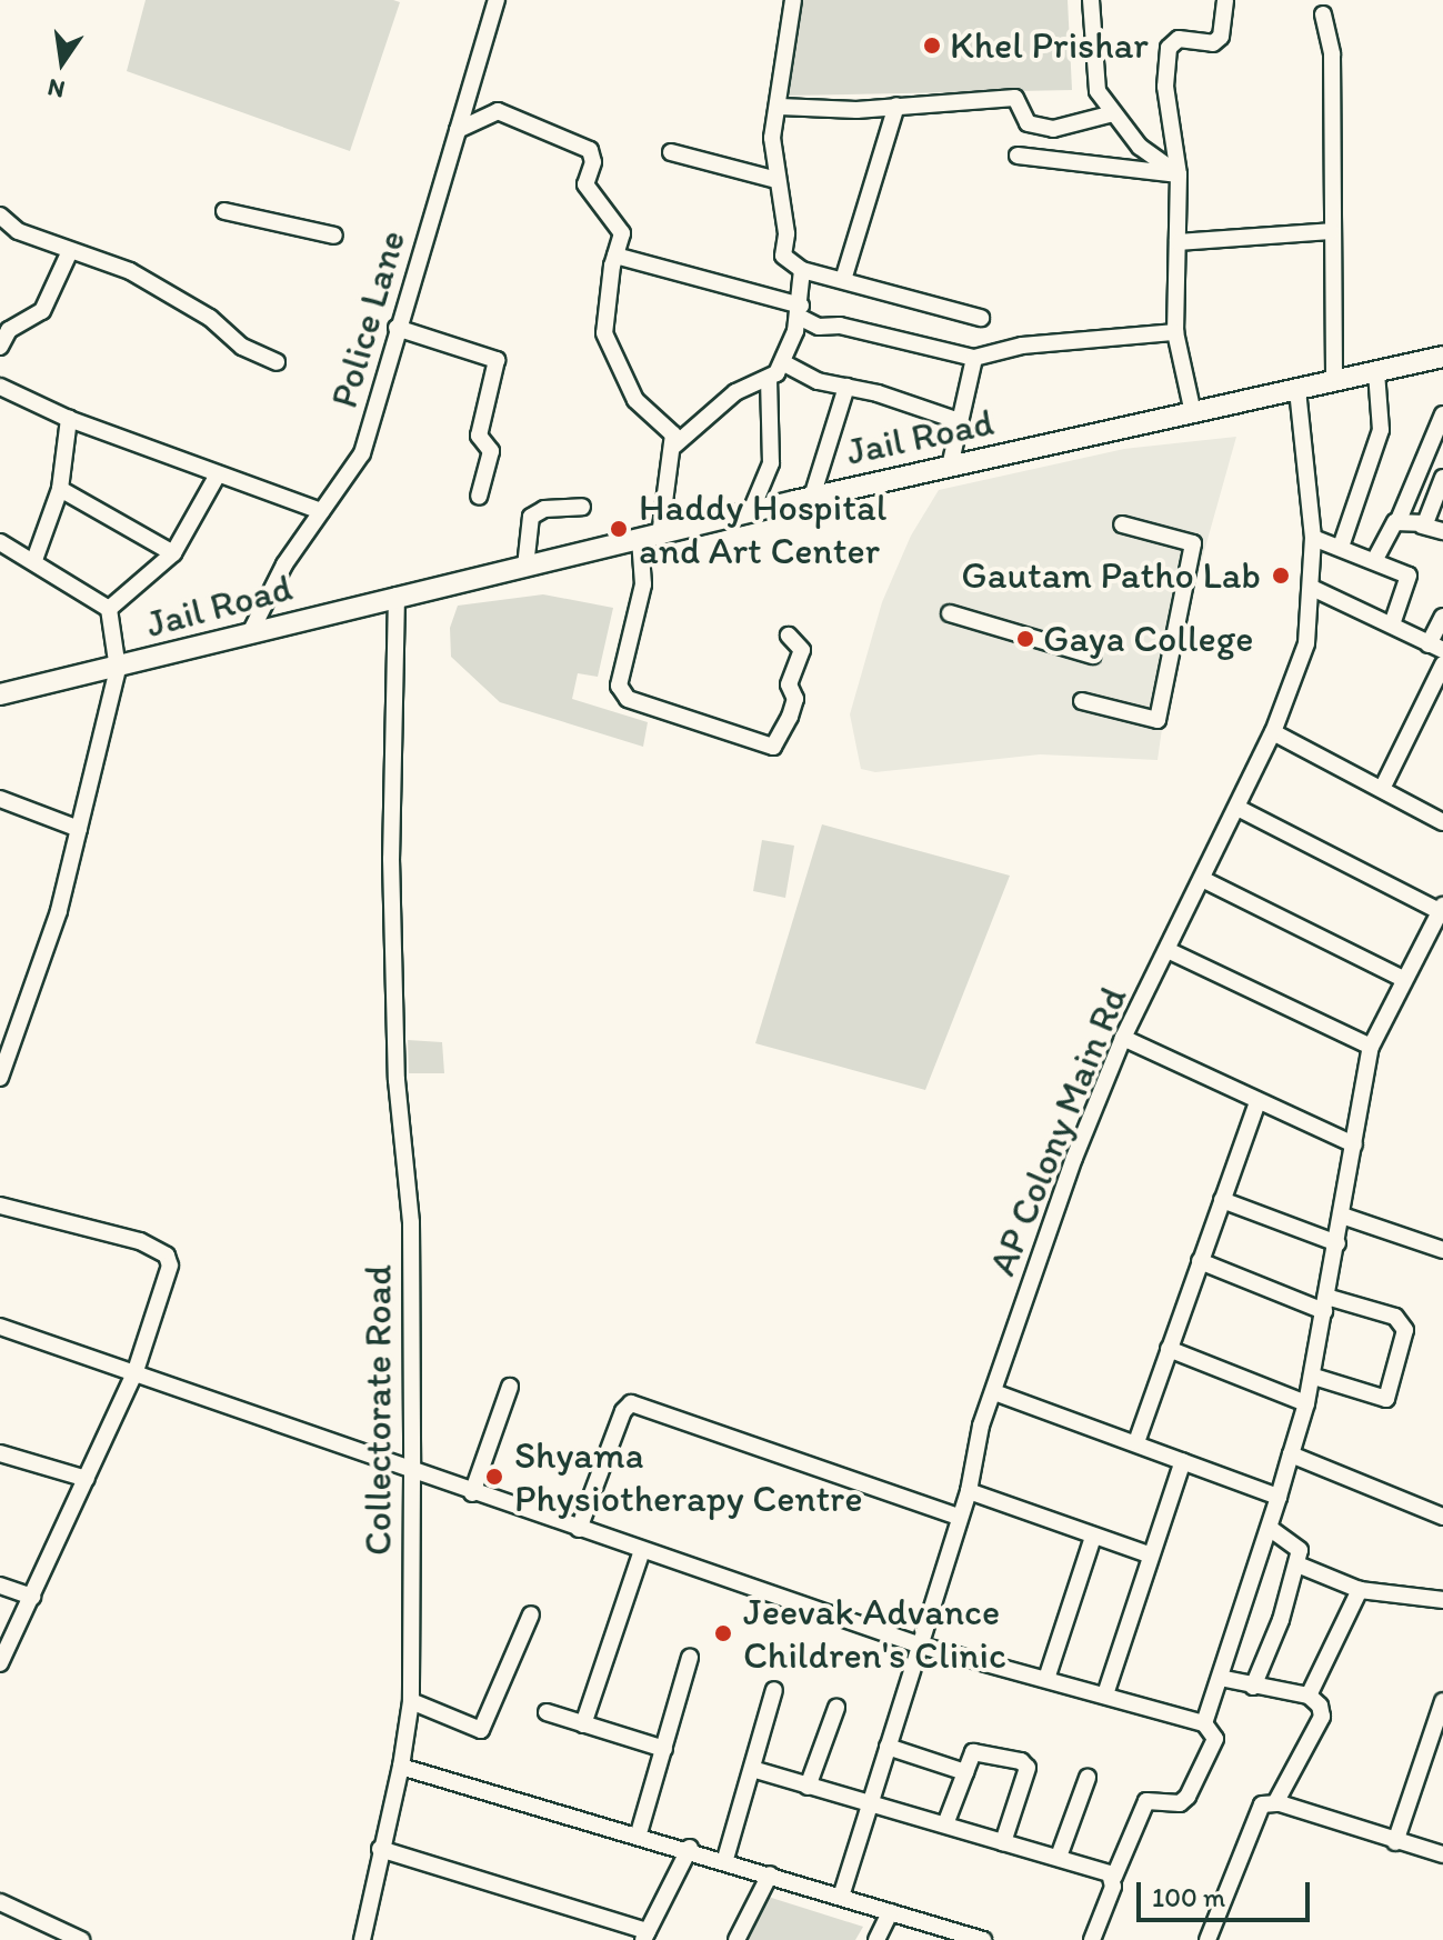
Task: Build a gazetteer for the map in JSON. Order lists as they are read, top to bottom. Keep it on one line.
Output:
{"streets":{"main road":["Jail Road"],"street":["Police Lane","AP Colony Main Rd","Collectorate Road"]},"crossings":[["Police Lane","Jail Road"],["Jail Road","AP Colony Main Rd"],["Jail Road","Collectorate Road"]],"places":["Khel Prishar","Haddy Hospital and Art Center","Gautam Patho Lab","Gaya College","Shyama Physiotherapy Centre","Jeevak Advance Children's Clinic"],"scale_bar":"100 m","north":"bottom"}
